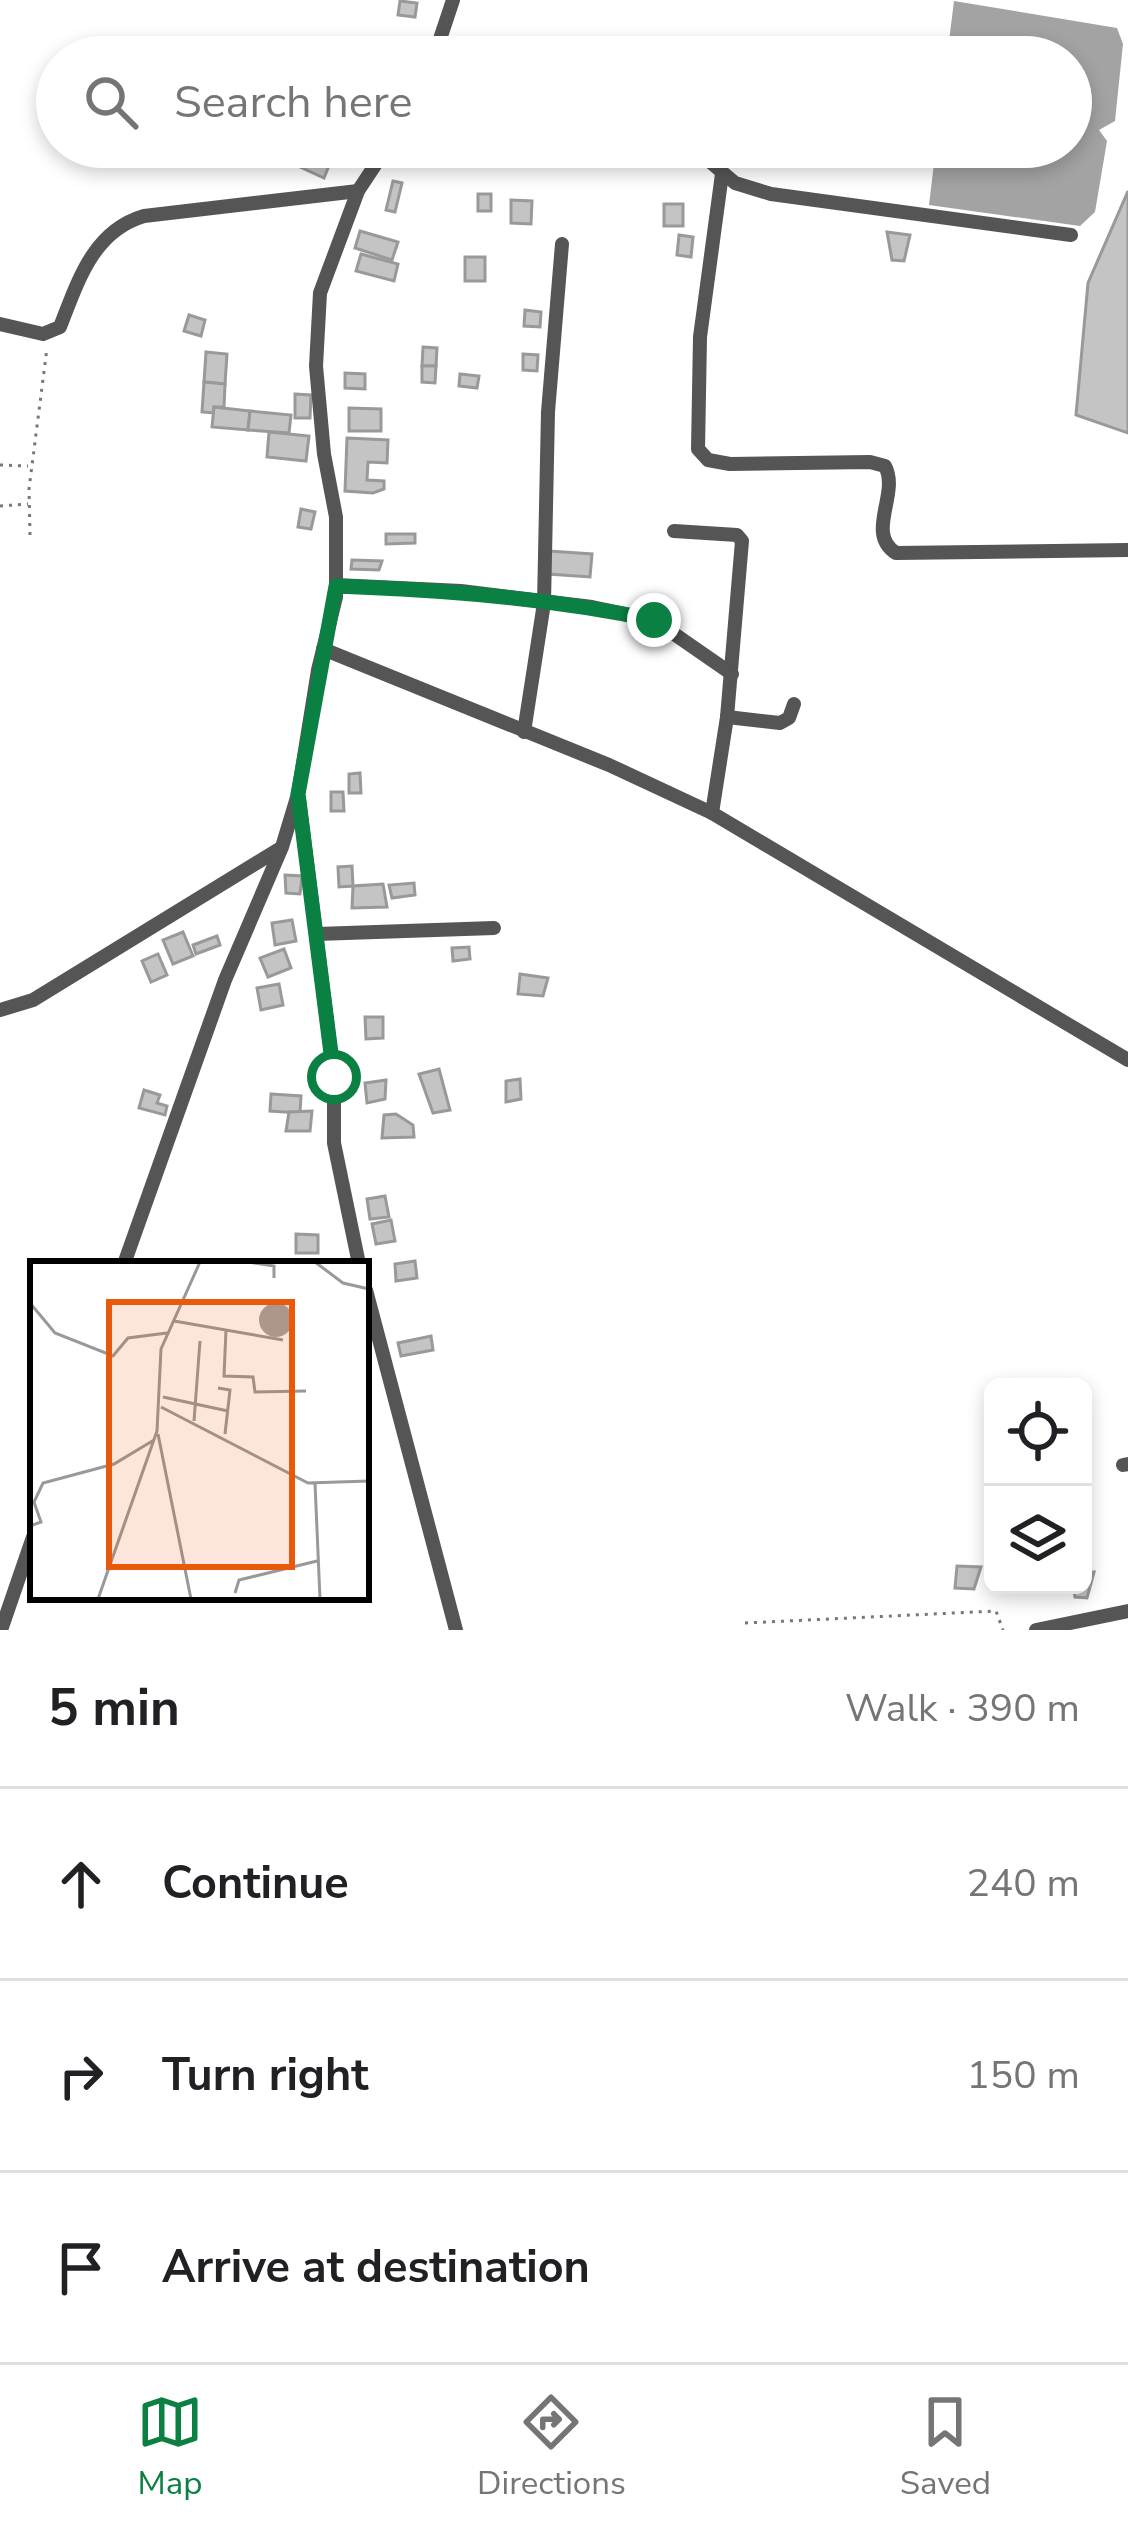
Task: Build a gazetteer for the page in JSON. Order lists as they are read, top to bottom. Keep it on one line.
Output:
{"page":{"search":"Search here","heading":["5 min","Walk · 390 m"],"list":[["Continue","240 m"],["Turn right","150 m"],"Arrive at destination"],"nav":["Map","Directions","Saved"]}}
